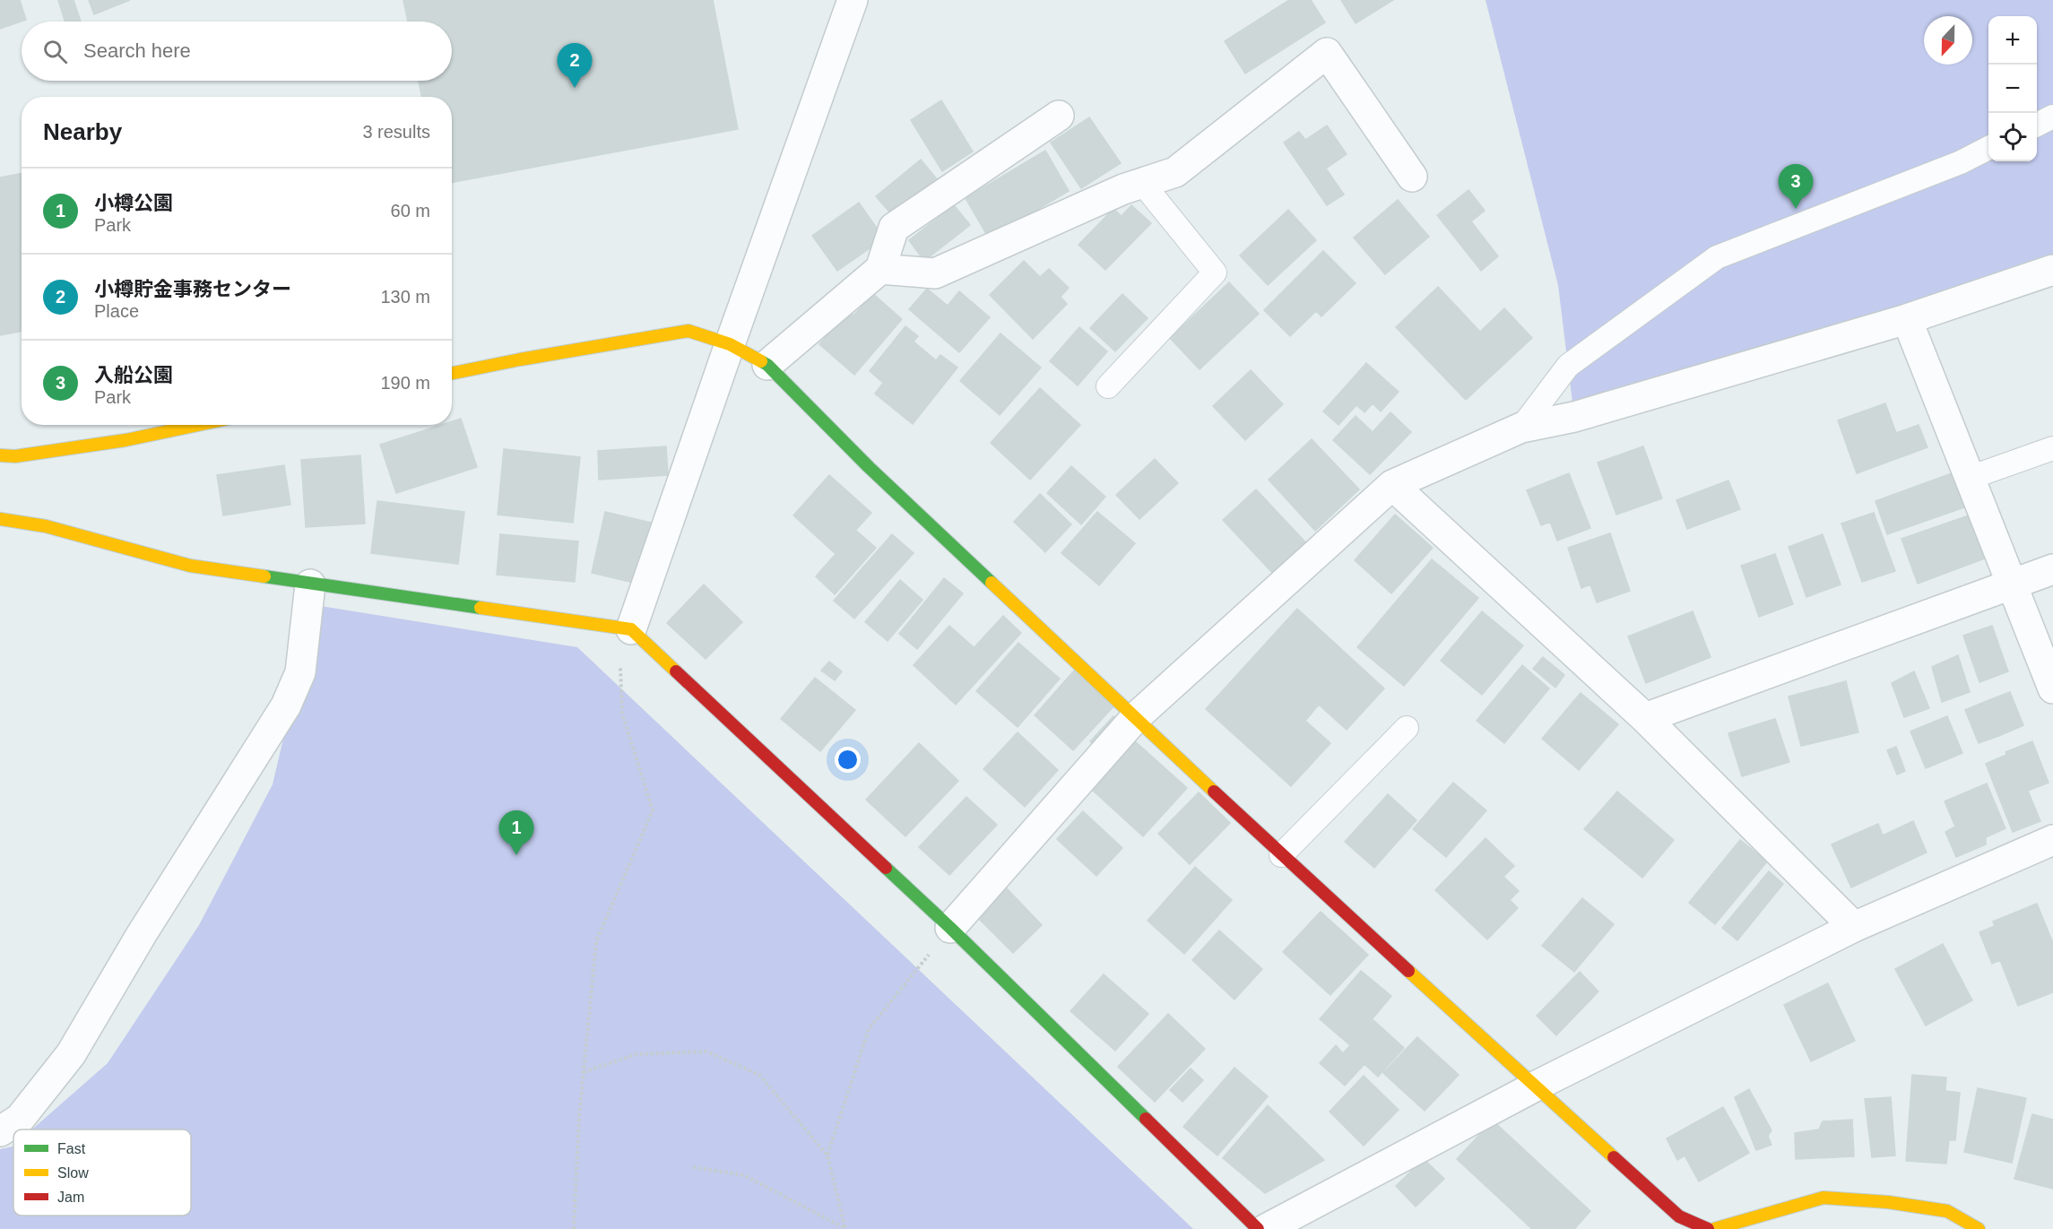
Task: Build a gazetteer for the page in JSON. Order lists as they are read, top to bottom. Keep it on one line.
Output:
{"legend":["Fast","Slow","Jam"],"north":"bottom","page":{"map_buttons":["+","−"],"search":"Search here","pins":["2","3","1"],"heading":["Nearby","3 results"],"list":[{"mark":"1","name":"小樽公園","note":"Park","value":"60 m"},{"mark":"2","name":"小樽貯金事務センター","note":"Place","value":"130 m"},{"mark":"3","name":"入船公園","note":"Park","value":"190 m"}]}}
